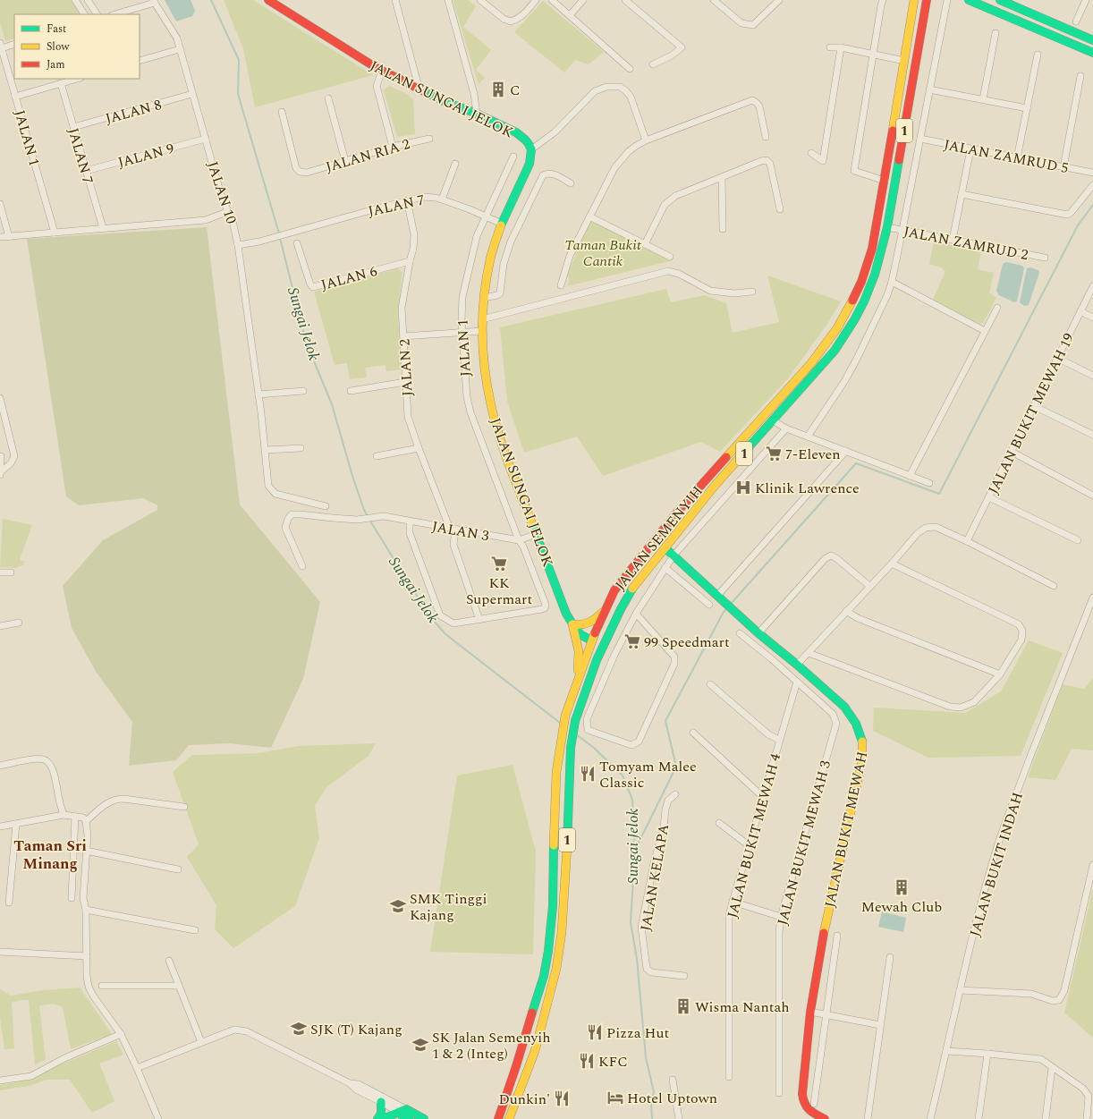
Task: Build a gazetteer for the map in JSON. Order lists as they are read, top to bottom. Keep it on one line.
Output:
{"streets":{"main road":["JALAN SUNGAI JELOK","1","JALAN SEMENYIH","JALAN BUKIT MEWAH"],"street":["JALAN 8","JALAN 1","JALAN 9","JALAN RIA 2","JALAN 7","JALAN ZAMRUD 5","JALAN 10","JALAN ZAMRUD 2","JALAN 6","JALAN 2","JALAN BUKIT MEWAH 19","JALAN 3","JALAN BUKIT MEWAH 4","JALAN BUKIT MEWAH 3","JALAN BUKIT INDAH","JALAN KELAPA"]},"crossings":[["JALAN SUNGAI JELOK","JALAN 7"],["JALAN SUNGAI JELOK","JALAN 3"],["JALAN SUNGAI JELOK","JALAN SEMENYIH"],["JALAN 8","JALAN 7"],["JALAN 8","JALAN 10"],["JALAN 1","JALAN 7"],["JALAN 1","JALAN 3"],["JALAN 9","JALAN 7"],["JALAN 9","JALAN 10"],["JALAN 7","JALAN 10"],["JALAN 7","JALAN 2"],["JALAN ZAMRUD 2","JALAN SEMENYIH"],["JALAN 6","JALAN 2"],["JALAN 2","JALAN 3"],["JALAN SEMENYIH","JALAN BUKIT MEWAH"],["JALAN BUKIT MEWAH 4","JALAN BUKIT MEWAH 3"]],"districts":["Taman Sri Minang"],"water":["Sungai Jelok"],"parks":["Taman Bukit Cantik"],"places":{"building":["C","Mewah Club","Wisma Nantah"],"supermarket":["7-Eleven","KK Supermart","99 Speedmart"],"hospital":["Klinik Lawrence"],"restaurant":["Tomyam Malee Classic","Pizza Hut","KFC","Dunkin'"],"school or university":["SMK Tinggi Kajang","SJK (T) Kajang","SK Jalan Semenyih 1 & 2 (Integ)"],"hotel":["Hotel Uptown"]},"legend":["Fast","Slow","Jam"]}
